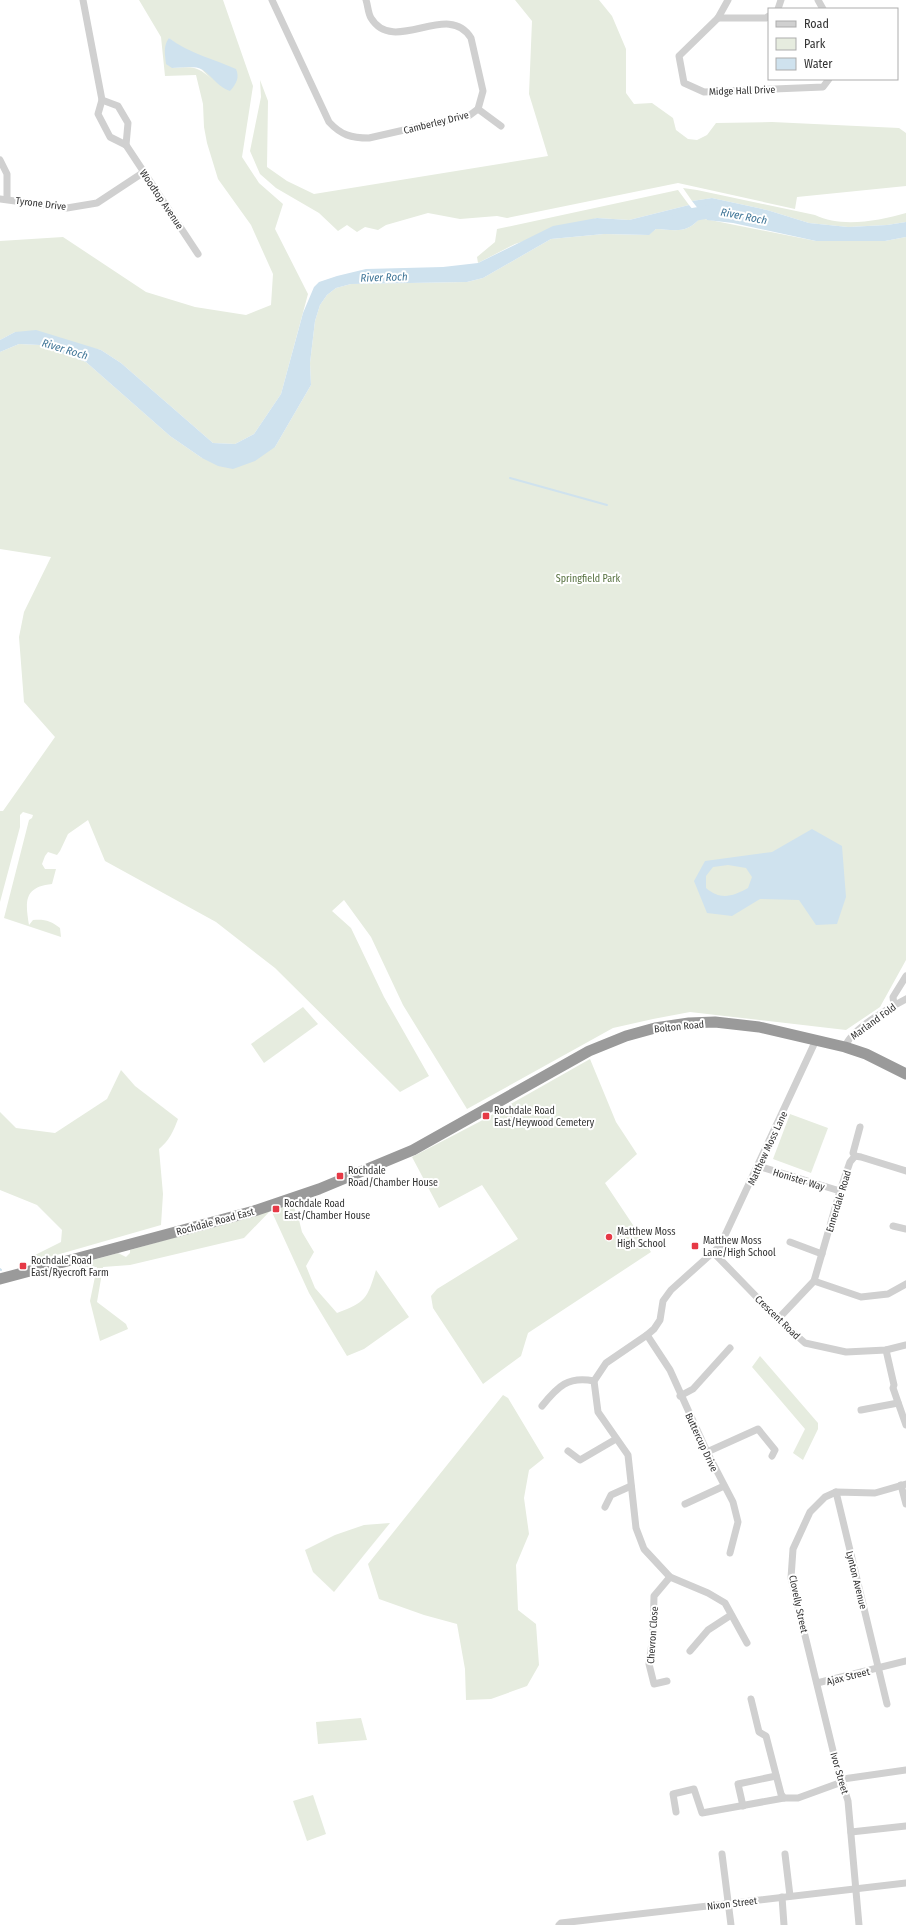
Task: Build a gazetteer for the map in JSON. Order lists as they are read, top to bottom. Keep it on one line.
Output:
{"streets":{"highway":["Bolton Road","Rochdale Road East"],"street":["Midge Hall Drive","Camberley Drive","Woodtop Avenue","Tyrone Drive","Marland Fold","Matthew Moss Lane","Honister Way","Ennerdale Road","Crescent Road","Buttercup Drive","Lynton Avenue","Clovelly Street","Chevron Close","Ajax Street","Ivor Street","Nixon Street"]},"crossings":[["Woodtop Avenue","Tyrone Drive"],["Marland Fold","Bolton Road"],["Bolton Road","Matthew Moss Lane"],["Bolton Road","Rochdale Road East"],["Matthew Moss Lane","Honister Way"],["Matthew Moss Lane","Crescent Road"],["Matthew Moss Lane","Buttercup Drive"],["Honister Way","Ennerdale Road"],["Ennerdale Road","Crescent Road"],["Lynton Avenue","Clovelly Street"],["Lynton Avenue","Ajax Street"],["Clovelly Street","Ajax Street"],["Clovelly Street","Ivor Street"],["Ajax Street","Ivor Street"],["Ivor Street","Nixon Street"]],"water":["River Roch"],"parks":["Springfield Park"],"places":{"transit":["Rochdale Road East/Heywood Cemetery","Rochdale Road/Chamber House","Rochdale Road East/Chamber House","Matthew Moss Lane/High School","Rochdale Road East/Ryecroft Farm"],"other":["Matthew Moss High School"]},"legend":["Road","Park","Water"]}
